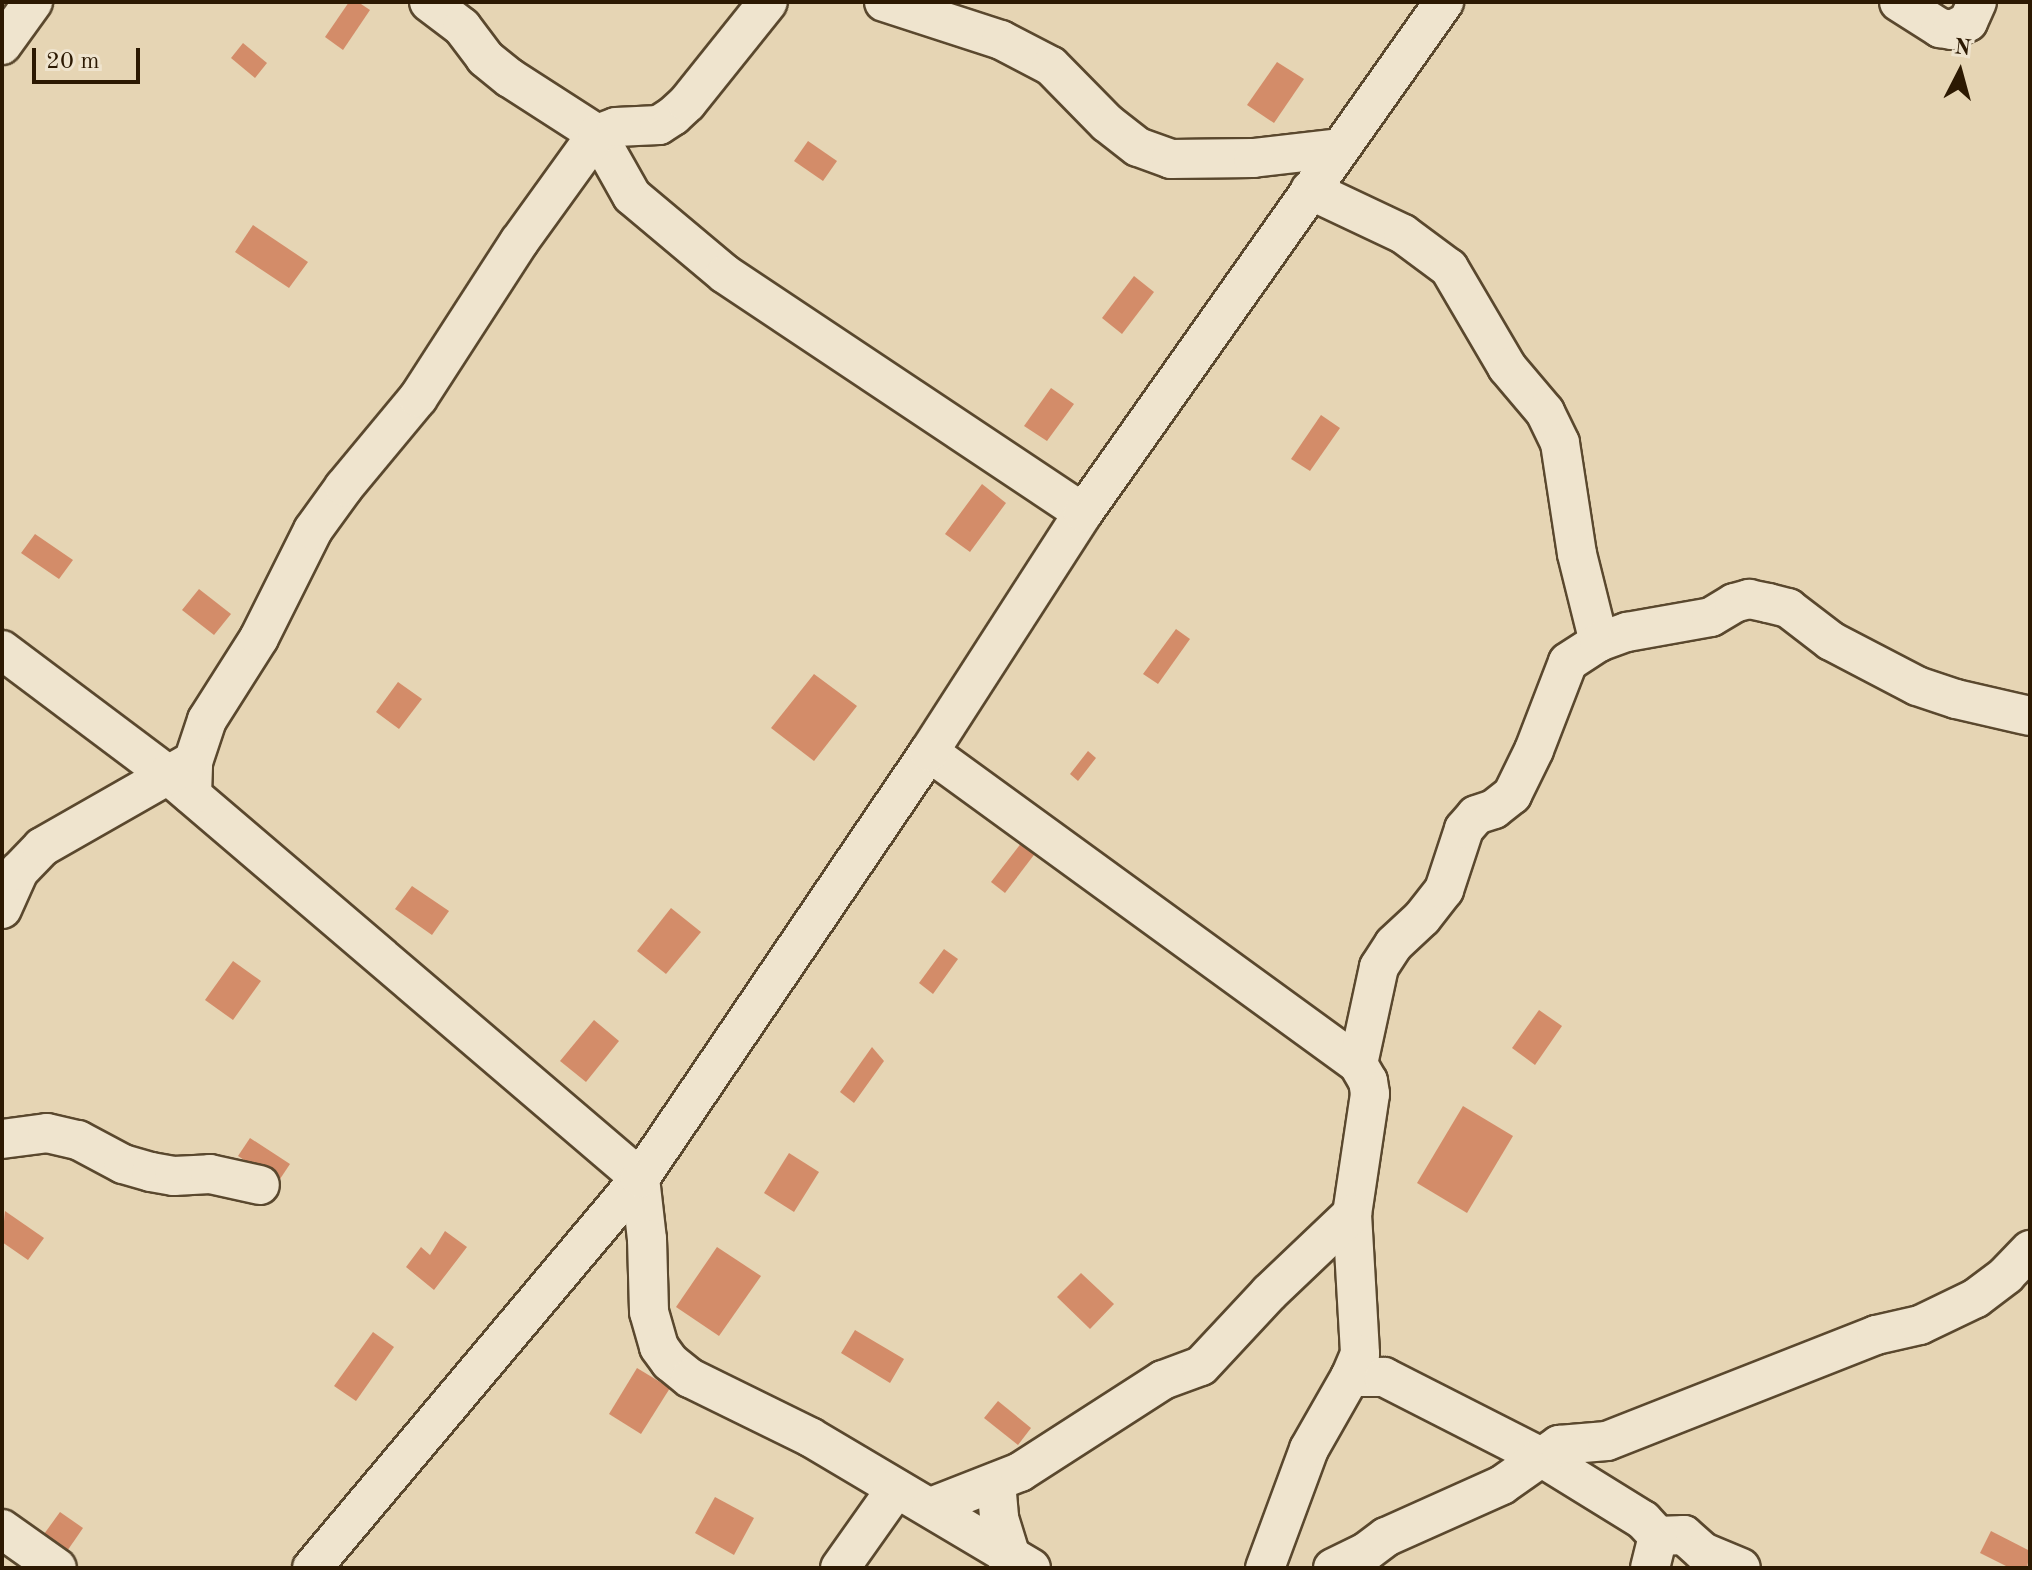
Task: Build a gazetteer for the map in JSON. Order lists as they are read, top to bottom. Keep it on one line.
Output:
{"scale_bar":"20 m","north":"top"}
